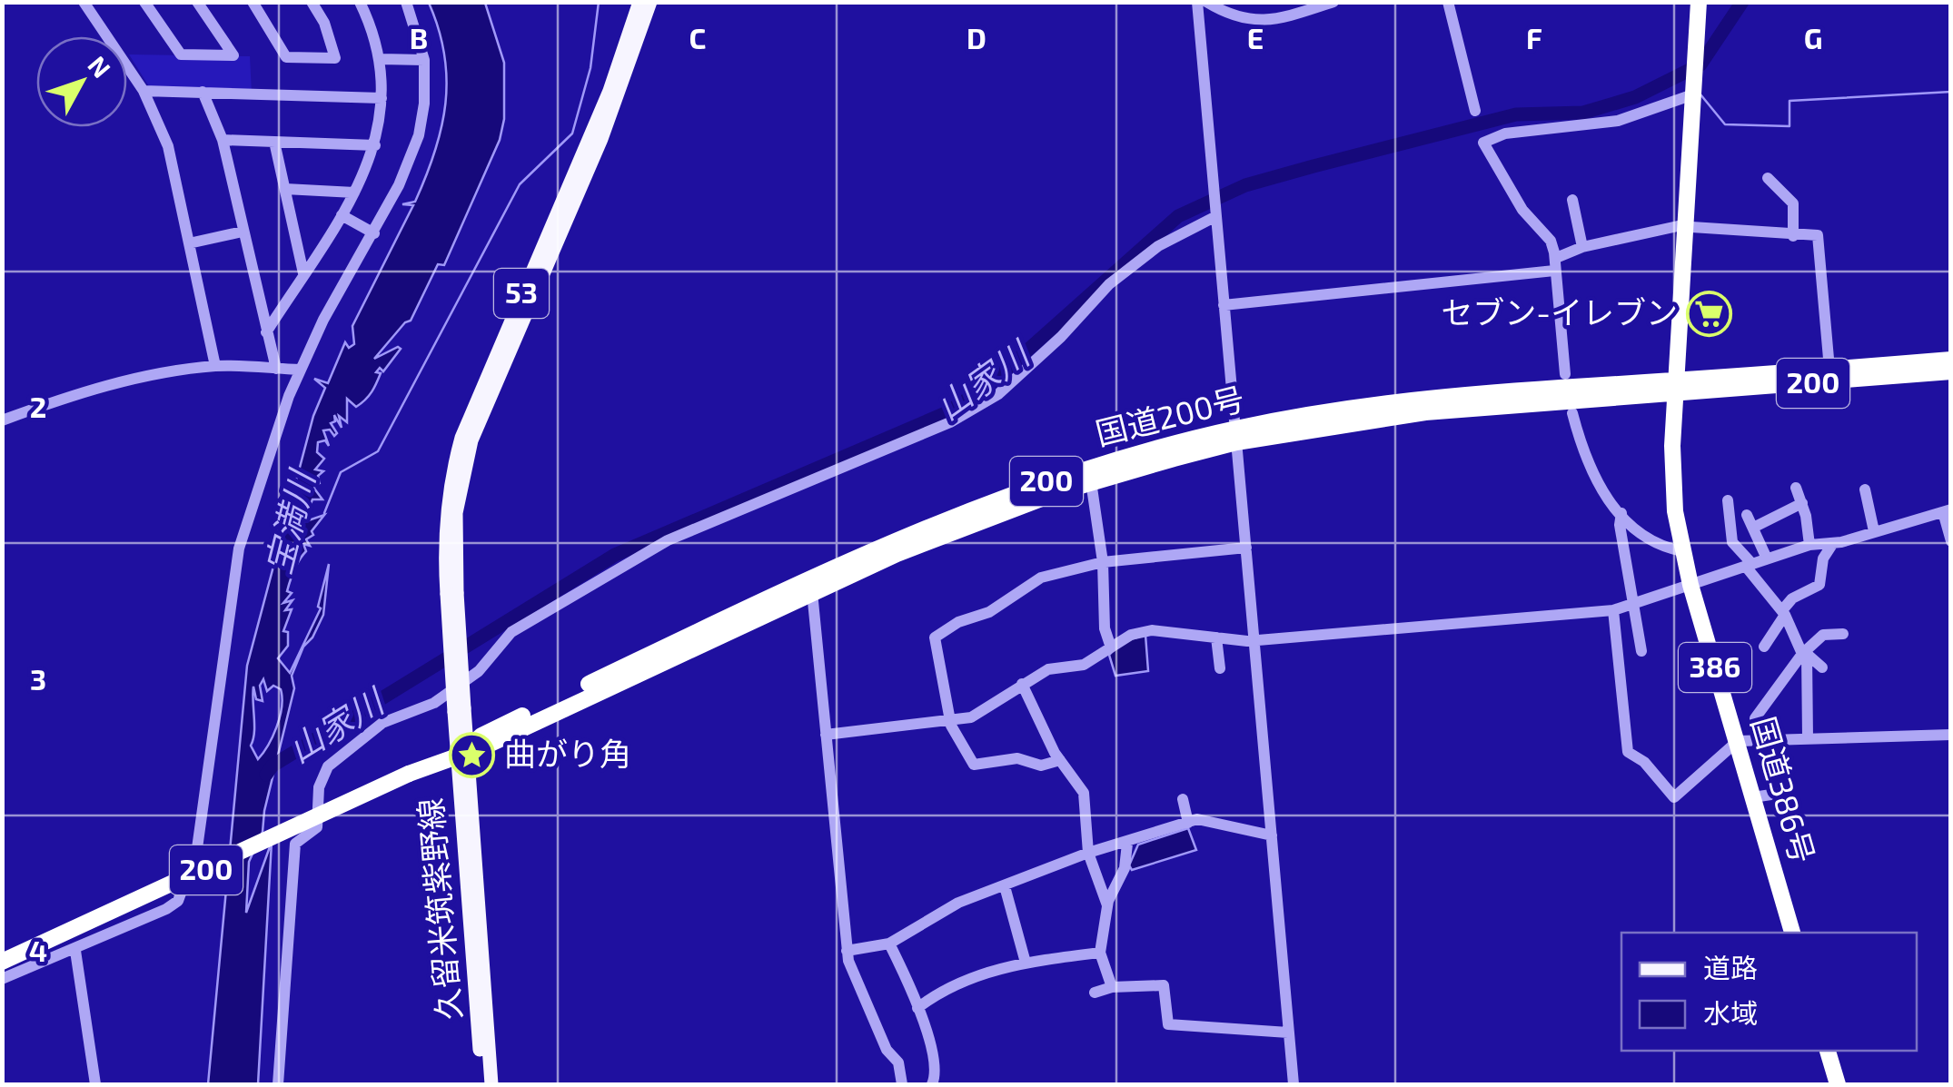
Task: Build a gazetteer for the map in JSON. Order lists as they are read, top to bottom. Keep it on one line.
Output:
{"streets":{"highway":["200","国道200号","386","国道386号"],"main road":["53","久留米筑紫野線"]},"crossings":[["200","国道200号"],["200","国道386号"],["国道200号","国道386号"],["国道200号","久留米筑紫野線"]],"water":["山家川","宝満川"],"places":{"supermarket":["セブン-イレブン"],"place":["曲がり角"]},"legend":["道路","水域"],"north":"top right","grid":{"columns":["B","C","D","E","F","G"],"rows":["2","3","4"]}}
